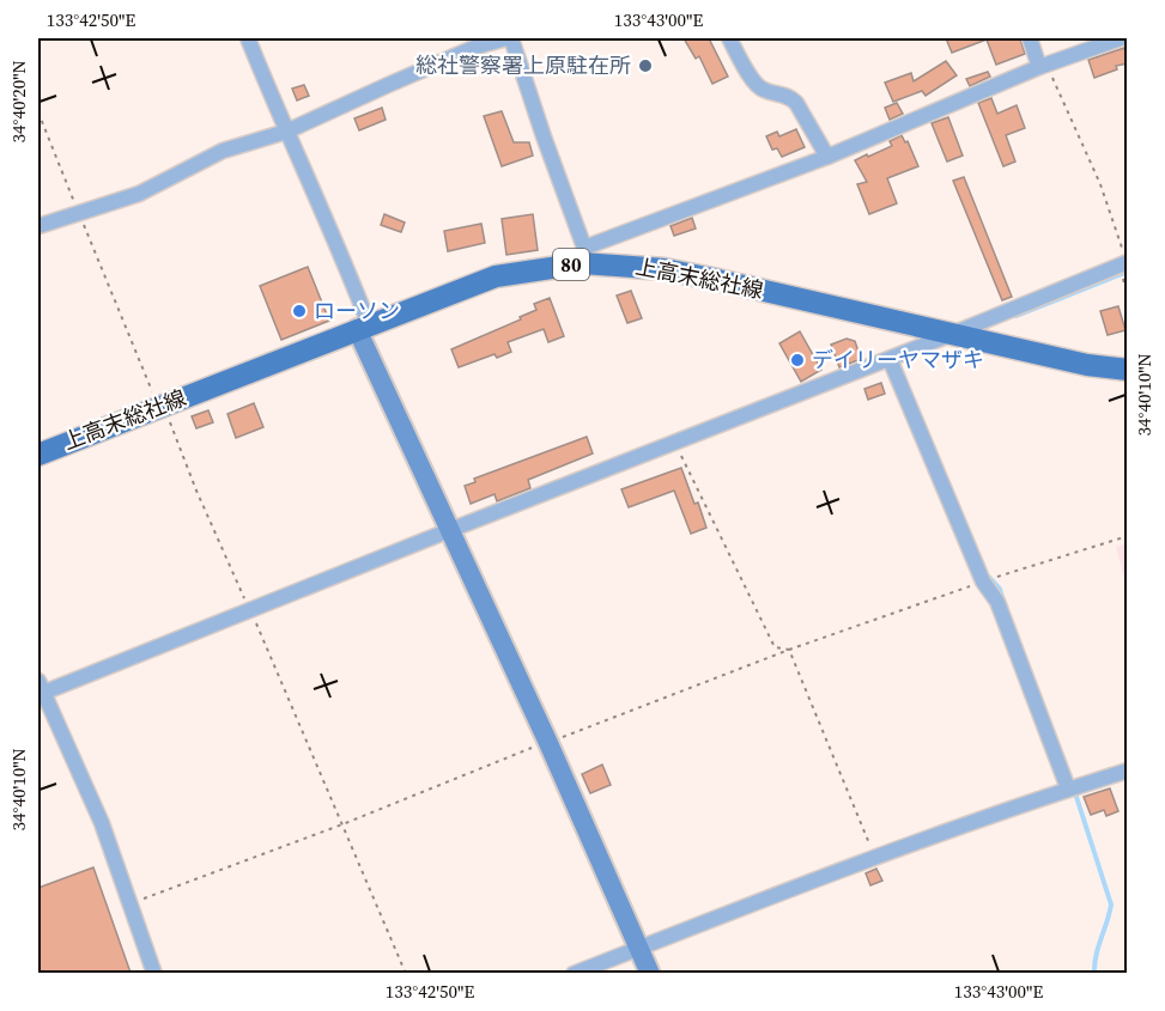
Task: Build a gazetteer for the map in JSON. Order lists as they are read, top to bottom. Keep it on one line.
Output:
{"streets":{"main road":["80","上高末総社線"]},"places":["総社警察署上原駐在所","ローソン","デイリーヤマザキ"],"coordinates":["133°42'50\"E","133°43'00\"E","34°40'20\"N","34°40'10\"N"]}
